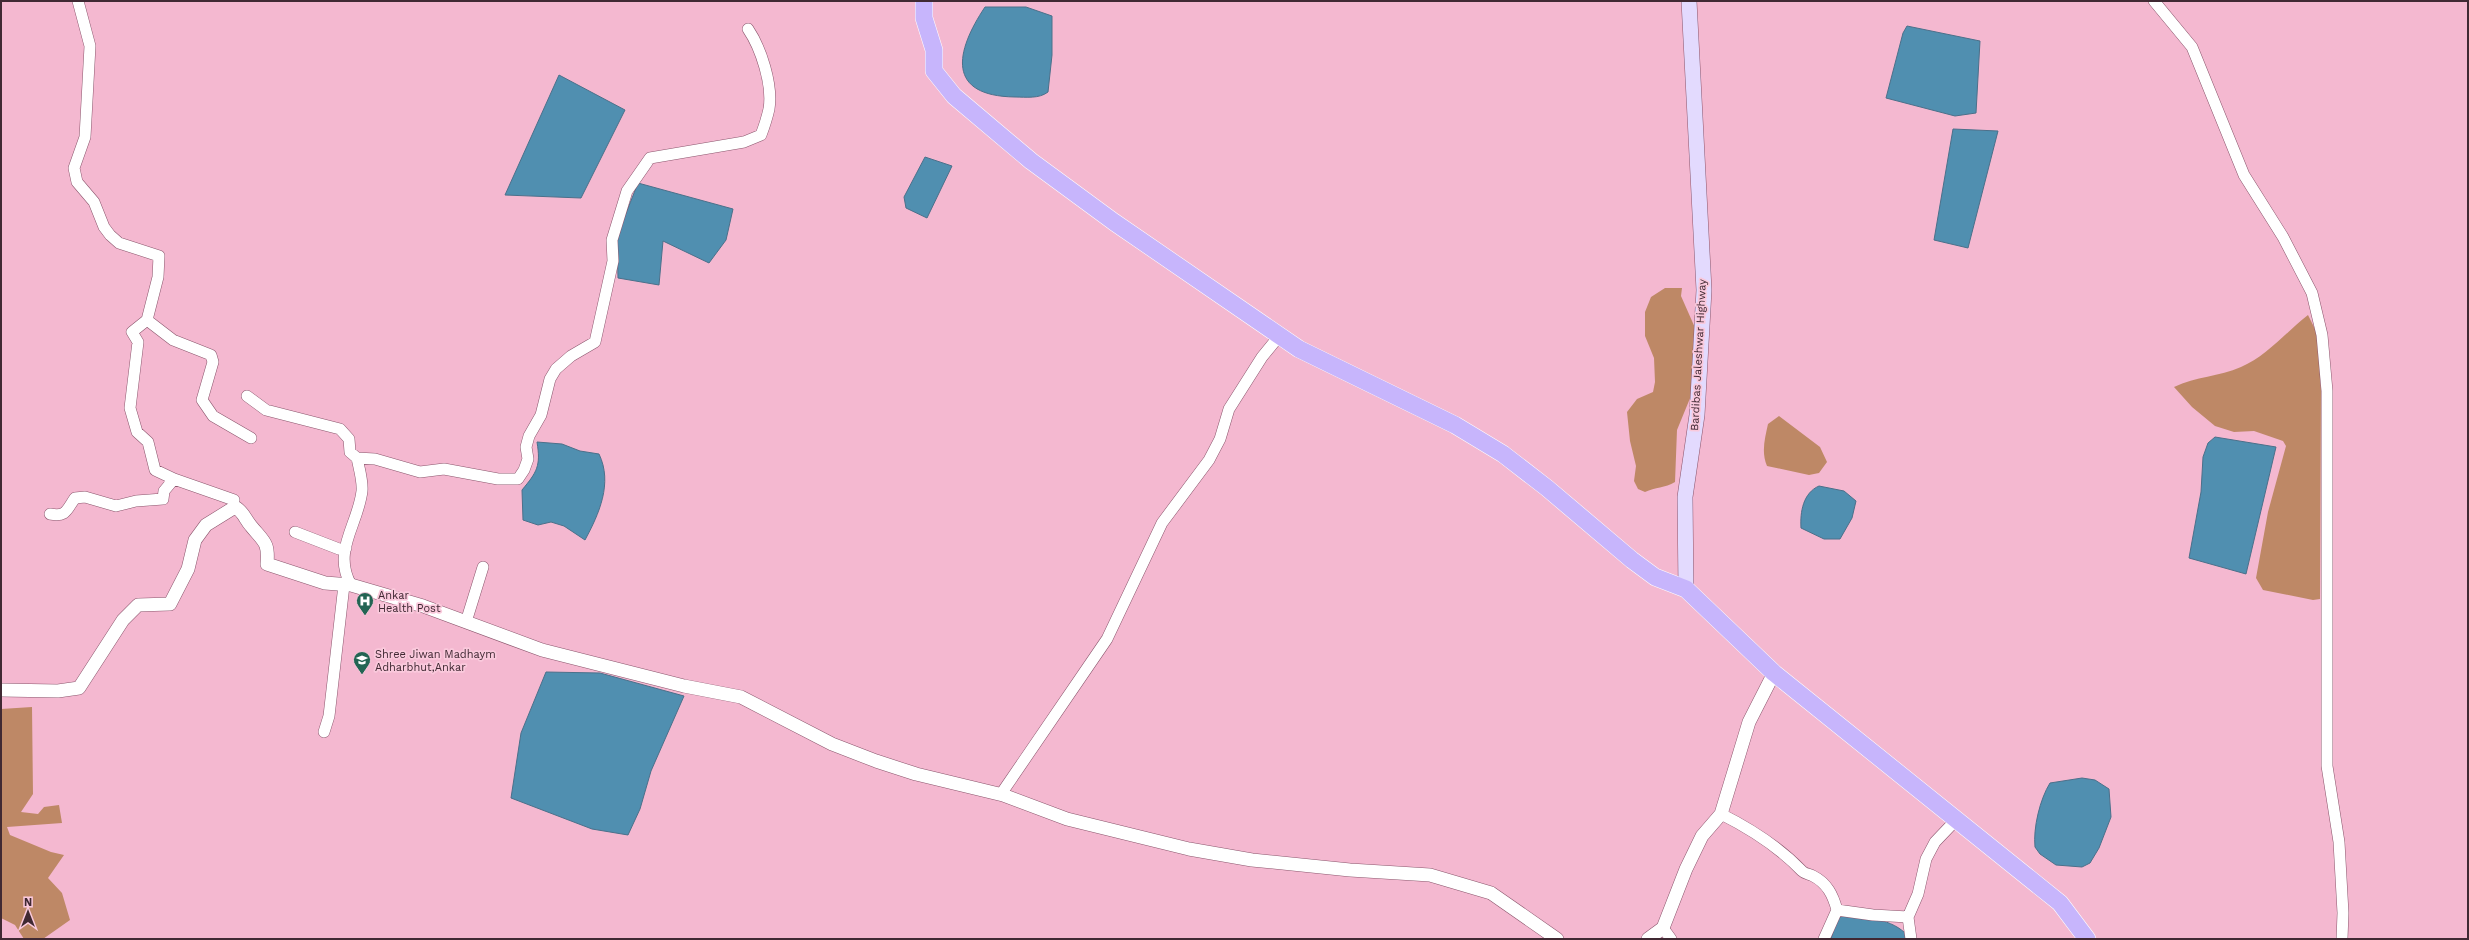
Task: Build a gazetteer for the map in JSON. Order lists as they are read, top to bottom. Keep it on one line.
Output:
{"streets":{"main road":["Bardibas Jaleshwar Highway"]},"places":{"hospital":["Ankar Health Post"],"school or university":["Shree Jiwan Madhaym Adharbhut,Ankar"]},"north":"top"}
